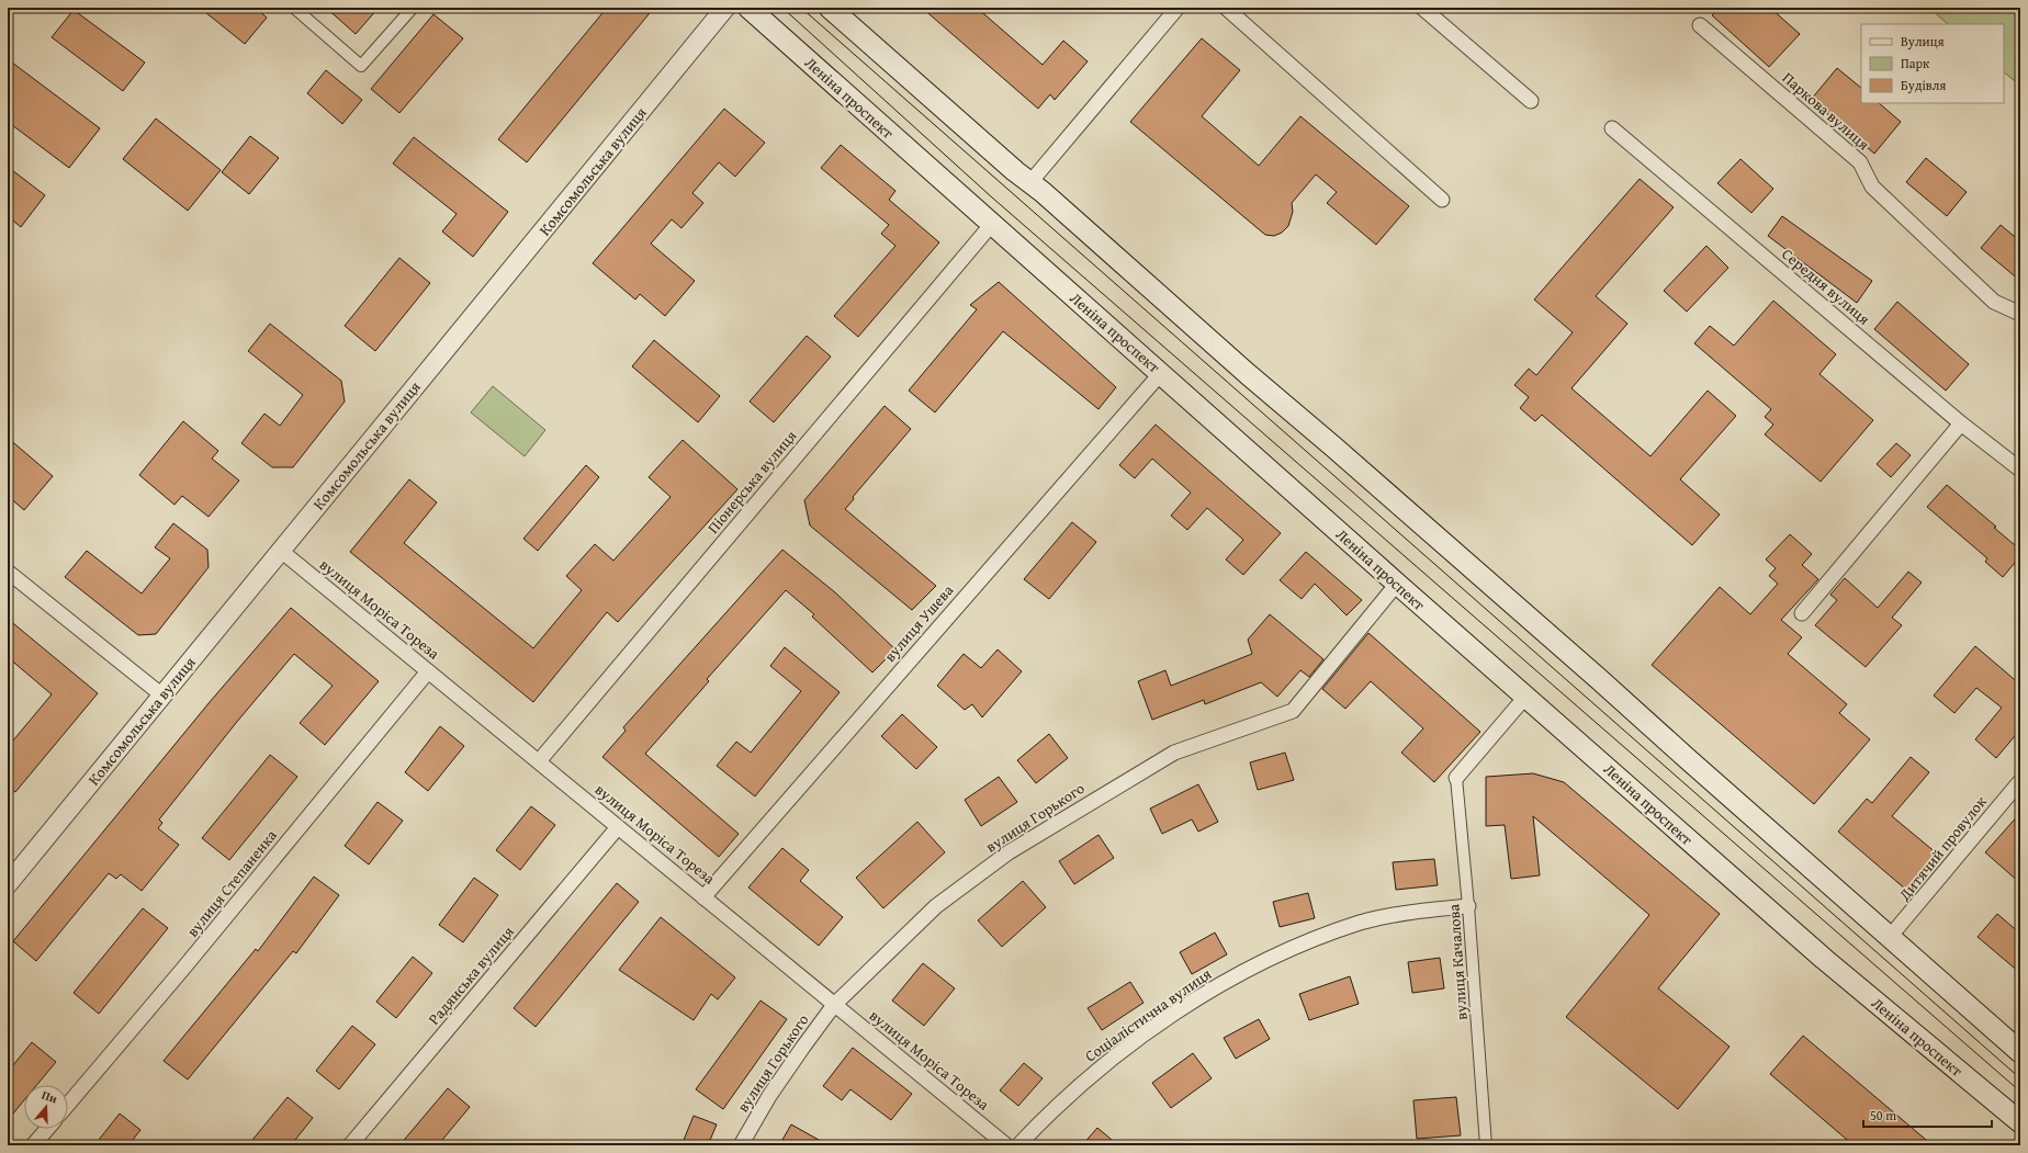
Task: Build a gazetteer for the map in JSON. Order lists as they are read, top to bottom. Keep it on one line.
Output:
{"streets":{"main road":["Леніна проспект"],"street":["Паркова вулиця","Комсомольська вулиця","Середня вулиця","Піонерська вулиця","вулиця Моріса Тореза","вулиця Ушева","вулиця Горького","Дитячий провулок","вулиця Степаненка","вулиця Качалова","Радянська вулиця","Соціалістична вулиця"]},"crossings":[["Леніна проспект","Піонерська вулиця"],["Леніна проспект","вулиця Ушева"],["Леніна проспект","вулиця Горького"],["Комсомольська вулиця","вулиця Моріса Тореза"],["Піонерська вулиця","вулиця Моріса Тореза"],["вулиця Моріса Тореза","вулиця Ушева"],["вулиця Моріса Тореза","вулиця Горького"],["вулиця Моріса Тореза","вулиця Степаненка"],["вулиця Моріса Тореза","Радянська вулиця"],["вулиця Качалова","Соціалістична вулиця"]],"legend":["Вулиця","Парк","Будівля"],"scale_bar":"50 m","north":"top"}
